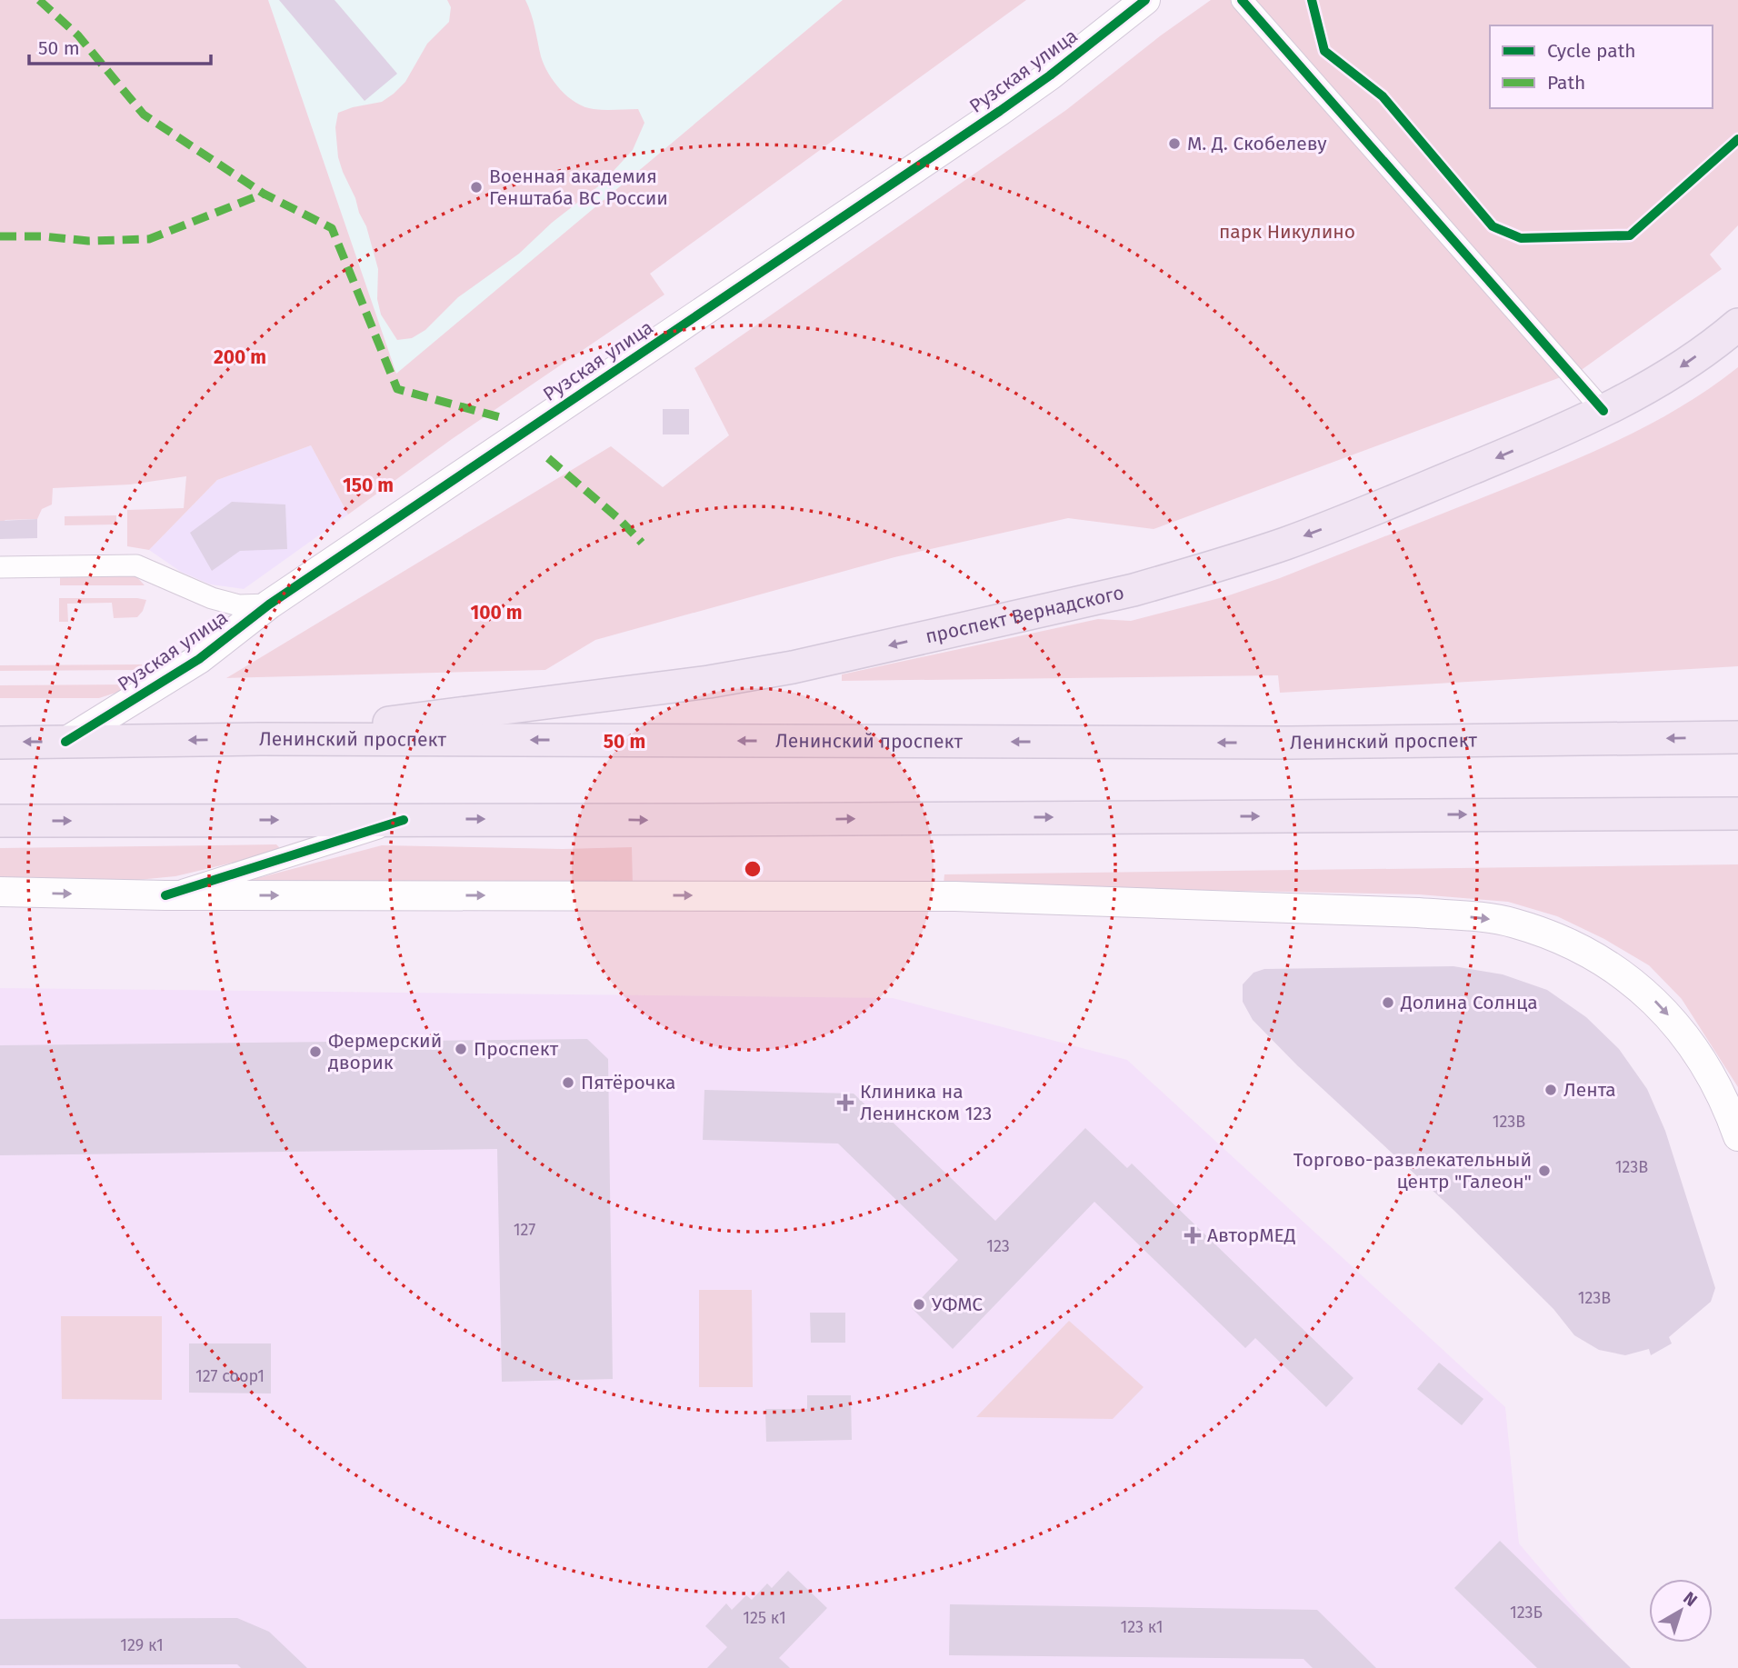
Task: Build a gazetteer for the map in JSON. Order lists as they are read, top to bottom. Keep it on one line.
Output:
{"streets":{"main road":["Рузская улица","проспект Вернадского","Ленинский проспект"]},"crossings":[["Рузская улица","Ленинский проспект"],["проспект Вернадского","Ленинский проспект"]],"parks":["парк Никулино"],"places":{"other":["М. Д. Скобелеву","Военная академия Генштаба ВС России","Долина Солнца","Проспект","Фермерский дворик","Пятёрочка","Лента","Торгово-развлекательный центр \"Галеон\"","УФМС"],"health":["Клиника на Ленинском 123","АвторМЕД"]},"house_numbers":["123В","123В","127","123","123В","127 соор1","123Б","125 к1","123 к1","129 к1"],"legend":["Cycle path","Path"],"scale_bar":"50 m","north":"top right","rings":["200 m","150 m","100 m","50 m"]}
